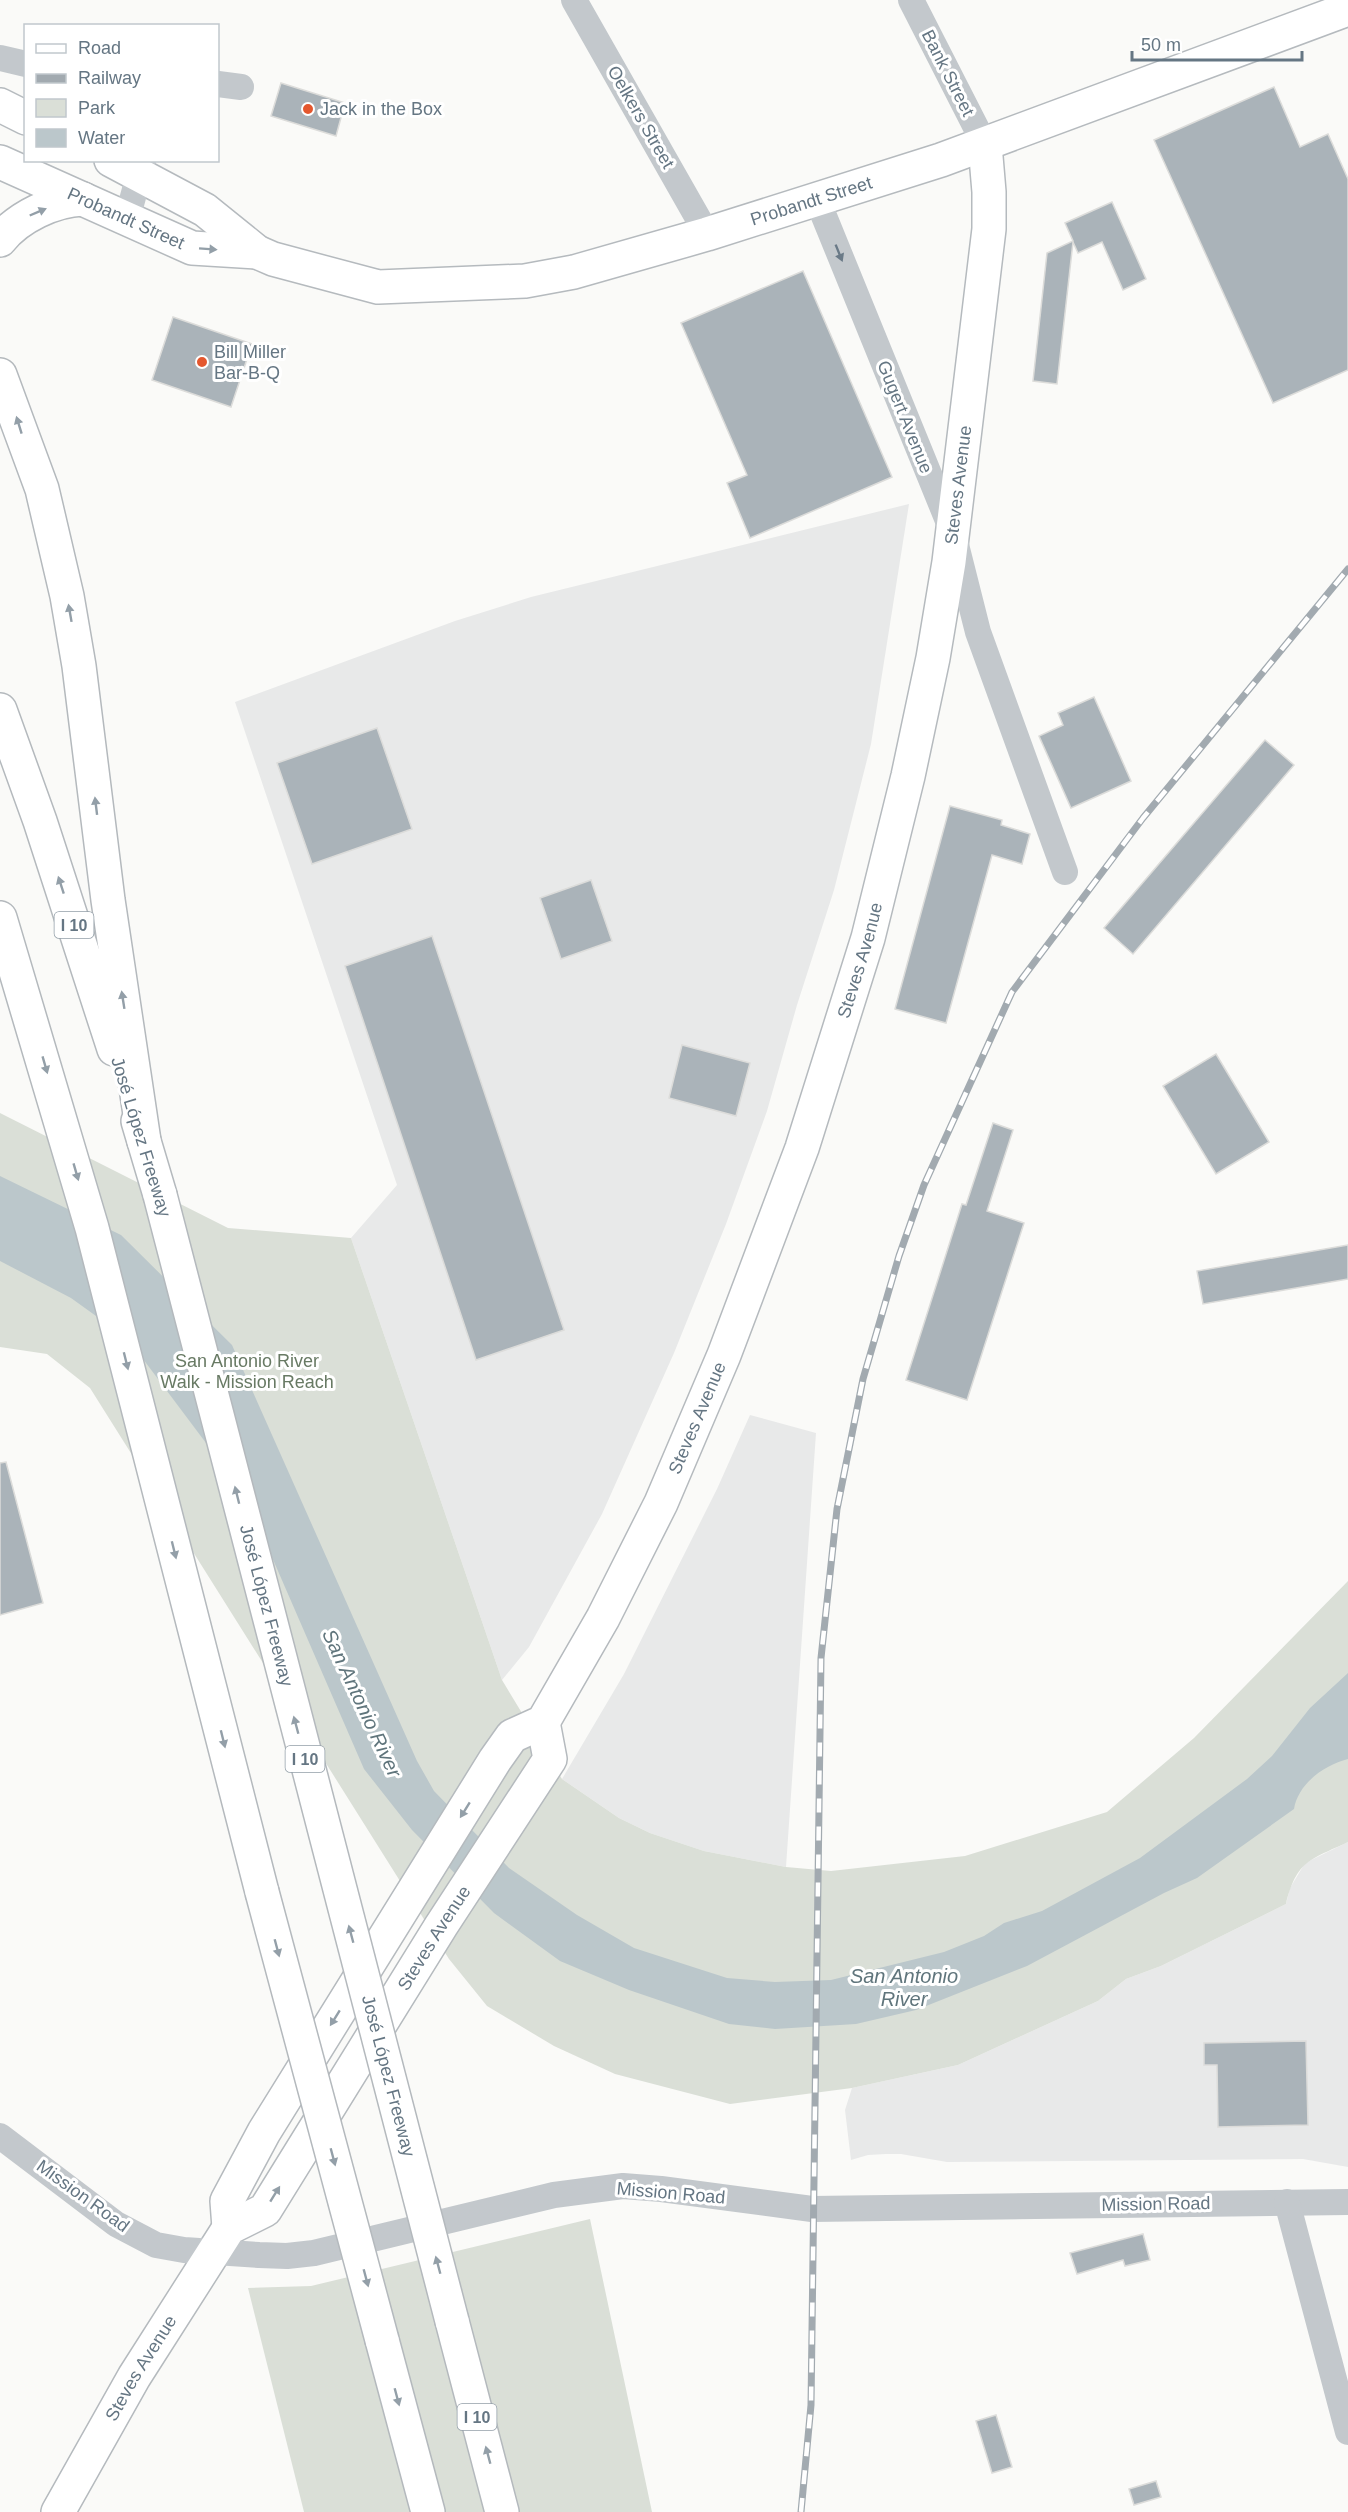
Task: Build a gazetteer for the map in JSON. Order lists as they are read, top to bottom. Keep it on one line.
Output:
{"streets":{"main road":["Probandt Street","Steves Avenue","I 10","José López Freeway"],"street":["Bank Street","Oelkers Street","Gugert Avenue","Mission Road"]},"crossings":[["Bank Street","Probandt Street"],["Bank Street","Steves Avenue"],["Oelkers Street","Probandt Street"],["Probandt Street","Gugert Avenue"],["Probandt Street","Steves Avenue"],["Gugert Avenue","Steves Avenue"],["Steves Avenue","Mission Road"]],"one_way":["Gugert Avenue"],"water":["San Antonio River"],"parks":["San Antonio River Walk - Mission Reach"],"places":["Jack in the Box","Bill Miller Bar-B-Q"],"legend":["Road","Railway","Park","Water"],"scale_bar":"50 m"}
